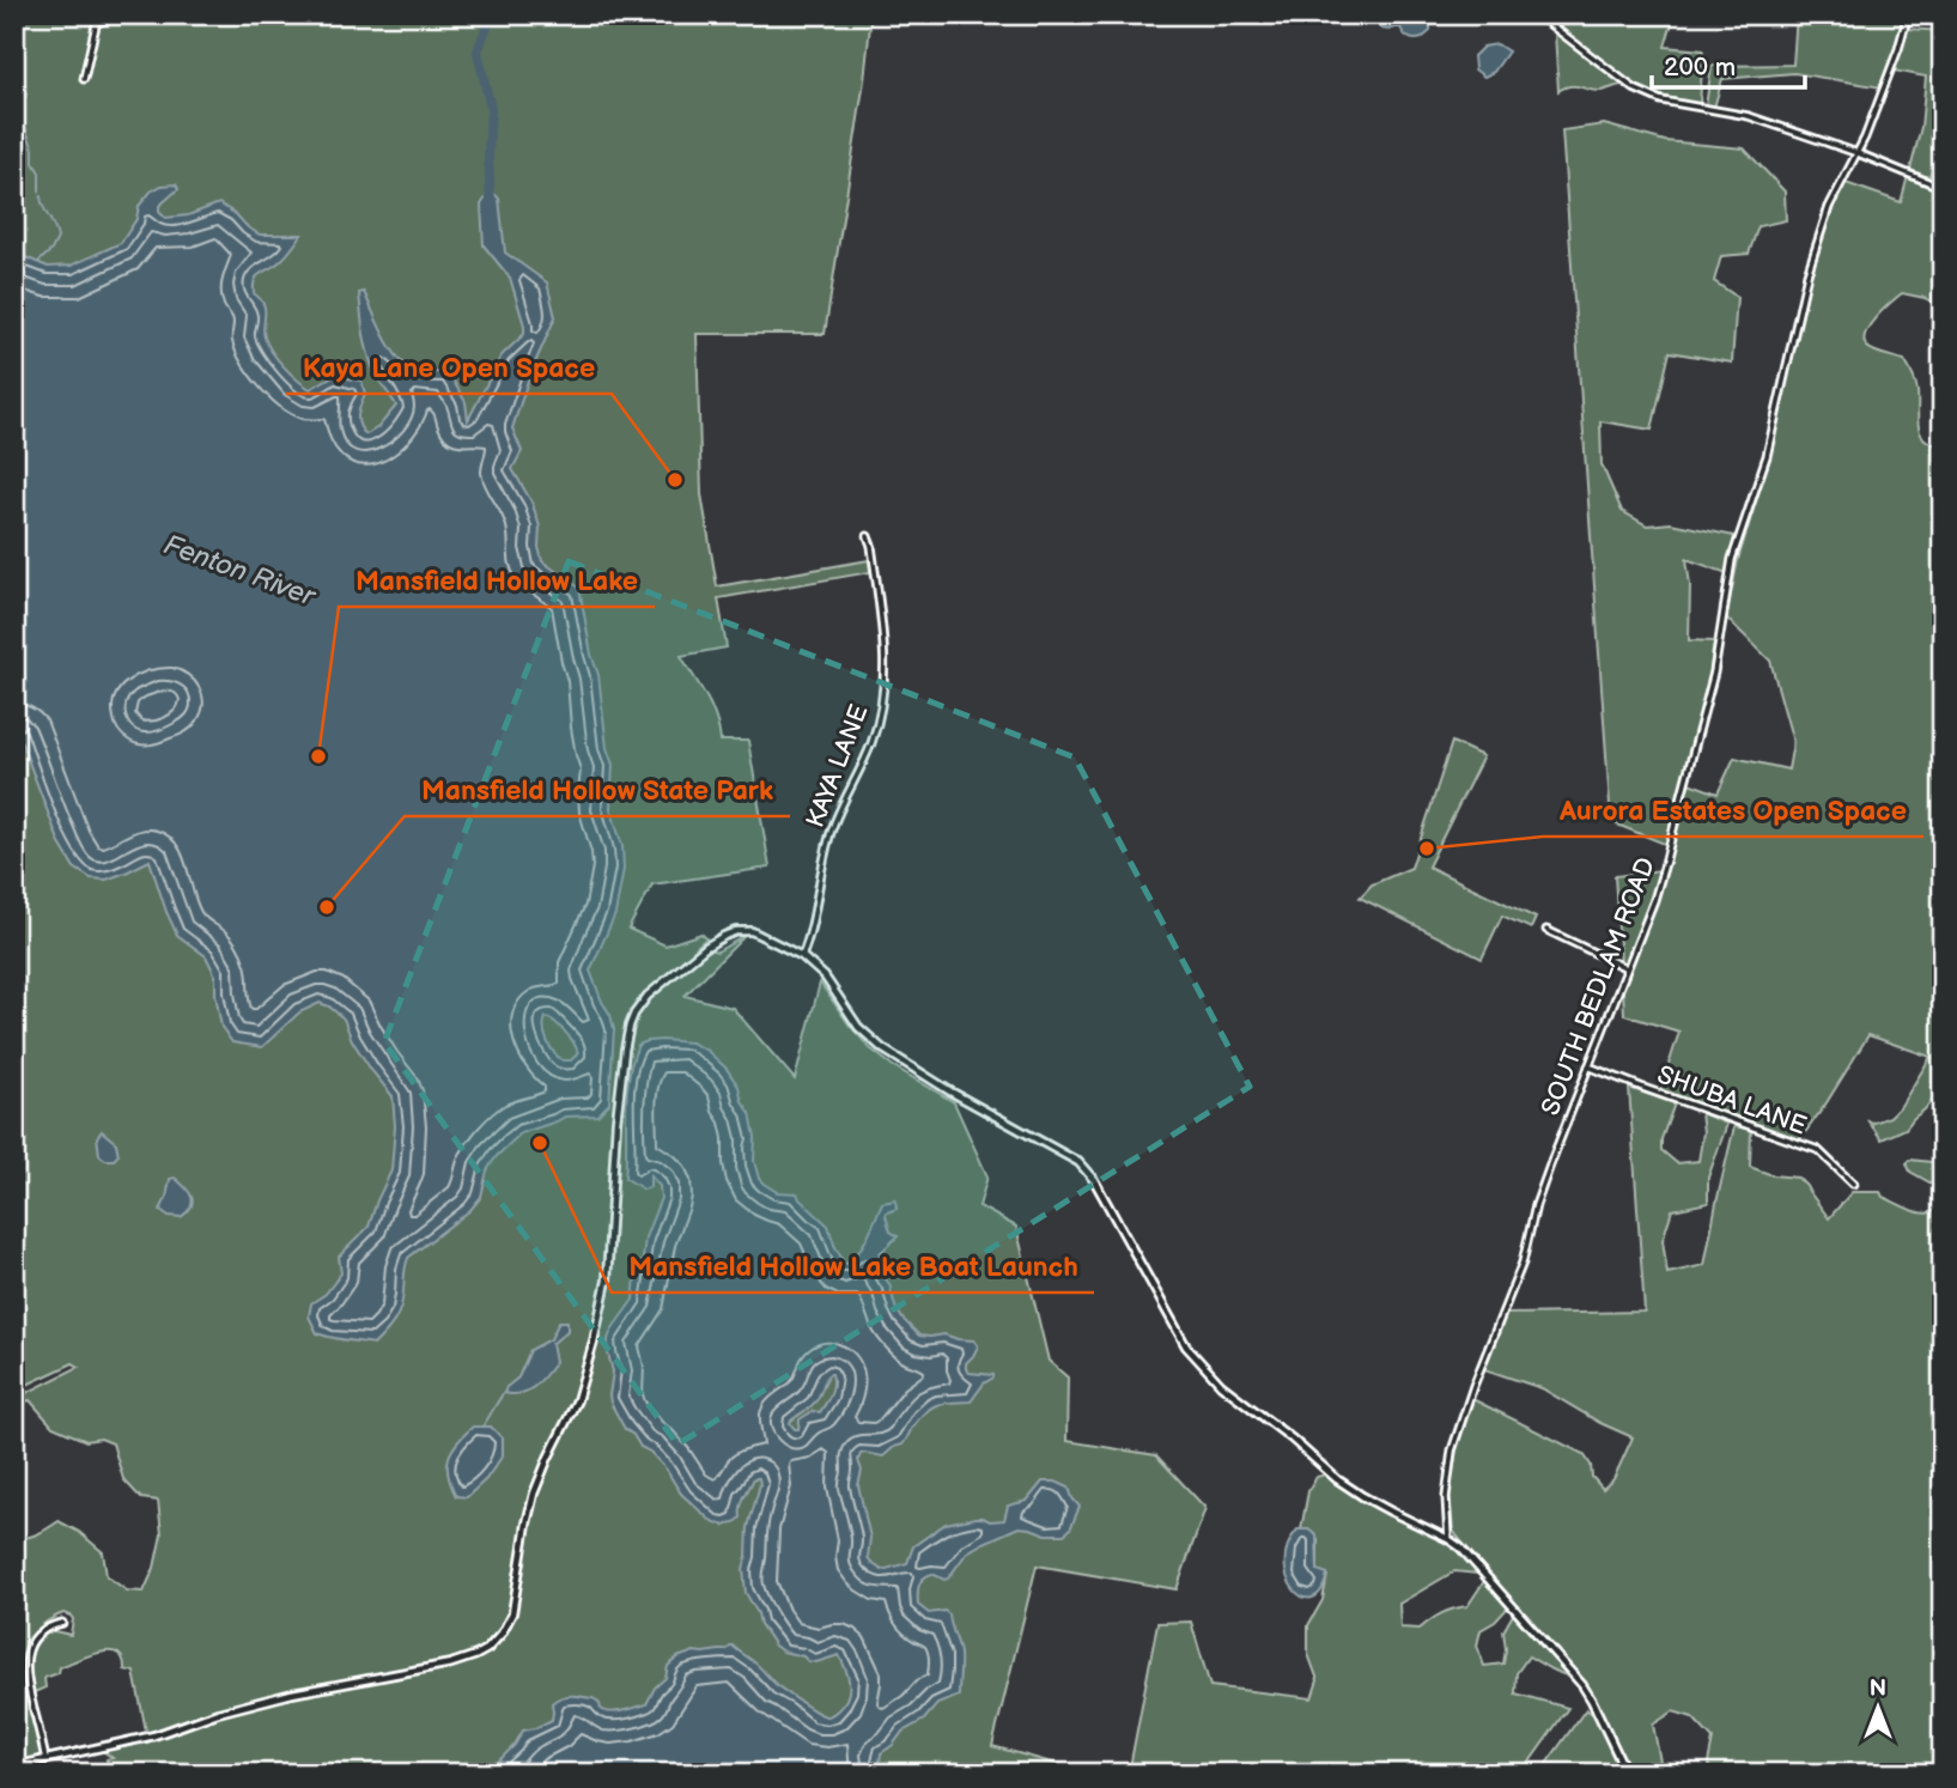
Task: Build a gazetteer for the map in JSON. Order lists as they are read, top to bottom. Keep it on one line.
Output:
{"streets":{"street":["KAYA LANE","SOUTH BEDLAM ROAD","SHUBA LANE"]},"crossings":[["SOUTH BEDLAM ROAD","SHUBA LANE"]],"water":["Fenton River"],"places":["Kaya Lane Open Space","Mansfield Hollow Lake","Aurora Estates Open Space","Mansfield Hollow State Park","Mansfield Hollow Lake Boat Launch"],"scale_bar":"200 m","north":"top"}
